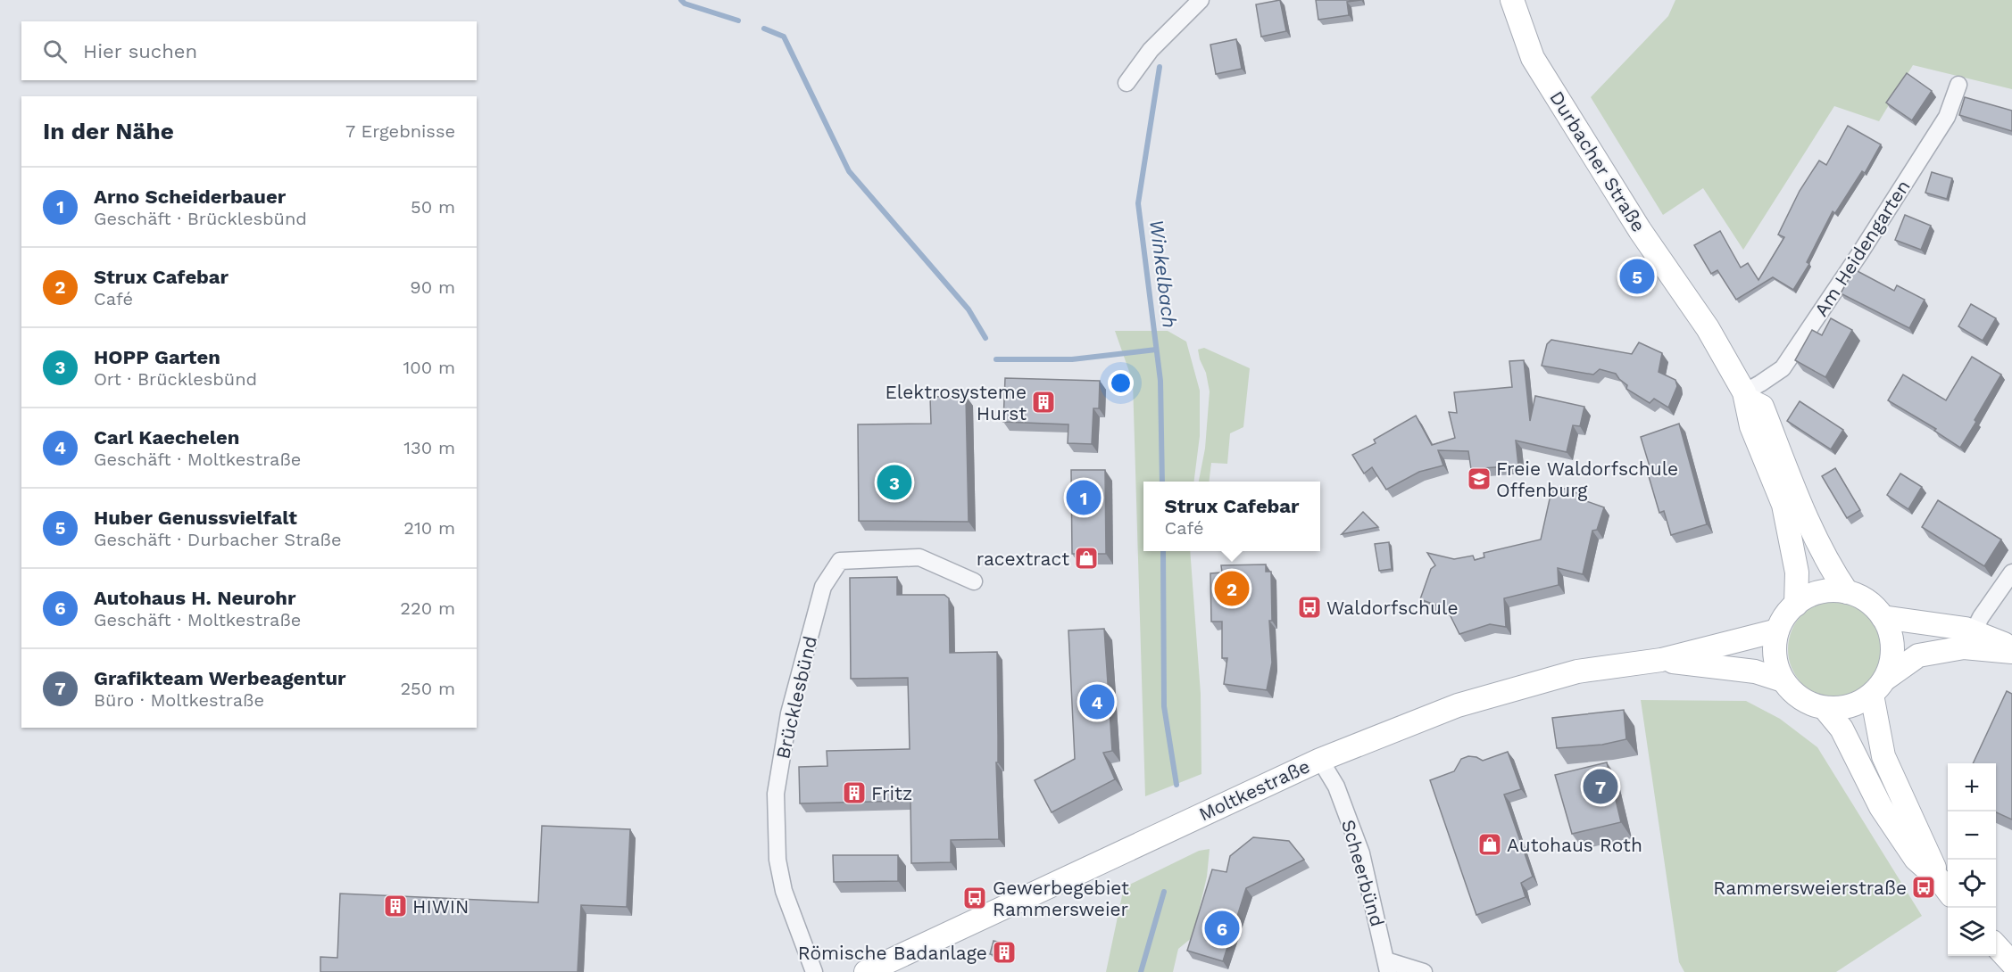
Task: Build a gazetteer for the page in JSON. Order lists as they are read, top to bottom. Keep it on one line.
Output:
{"streets":{"street":["Durbacher Straße","Am Heidengarten","Brücklesbünd","Moltkestraße","Scheerbünd"]},"crossings":[["Durbacher Straße","Am Heidengarten"],["Durbacher Straße","Moltkestraße"],["Moltkestraße","Scheerbünd"]],"water":["Winkelbach"],"places":{"building":["Elektrosysteme Hurst","Fritz","HIWIN","Römische Badanlage"],"school or university":["Freie Waldorfschule Offenburg"],"shop":["racextract","Autohaus Roth"],"bus stop":["Waldorfschule","Rammersweierstraße","Gewerbegebiet Rammersweier"]},"page":{"search":"Hier suchen","heading":["In der Nähe","7 Ergebnisse"],"list":[{"mark":"1","name":"Arno Scheiderbauer","note":"Geschäft · Brücklesbünd","value":"50 m"},{"mark":"2","name":"Strux Cafebar","note":"Café","value":"90 m"},{"mark":"3","name":"HOPP Garten","note":"Ort · Brücklesbünd","value":"100 m"},{"mark":"4","name":"Carl Kaechelen","note":"Geschäft · Moltkestraße","value":"130 m"},{"mark":"5","name":"Huber Genussvielfalt","note":"Geschäft · Durbacher Straße","value":"210 m"},{"mark":"6","name":"Autohaus H. Neurohr","note":"Geschäft · Moltkestraße","value":"220 m"},{"mark":"7","name":"Grafikteam Werbeagentur","note":"Büro · Moltkestraße","value":"250 m"}],"pins":["5","3","1","2","4","7","6"],"popup":["Strux Cafebar","Café"],"map_buttons":["+","−"]}}
